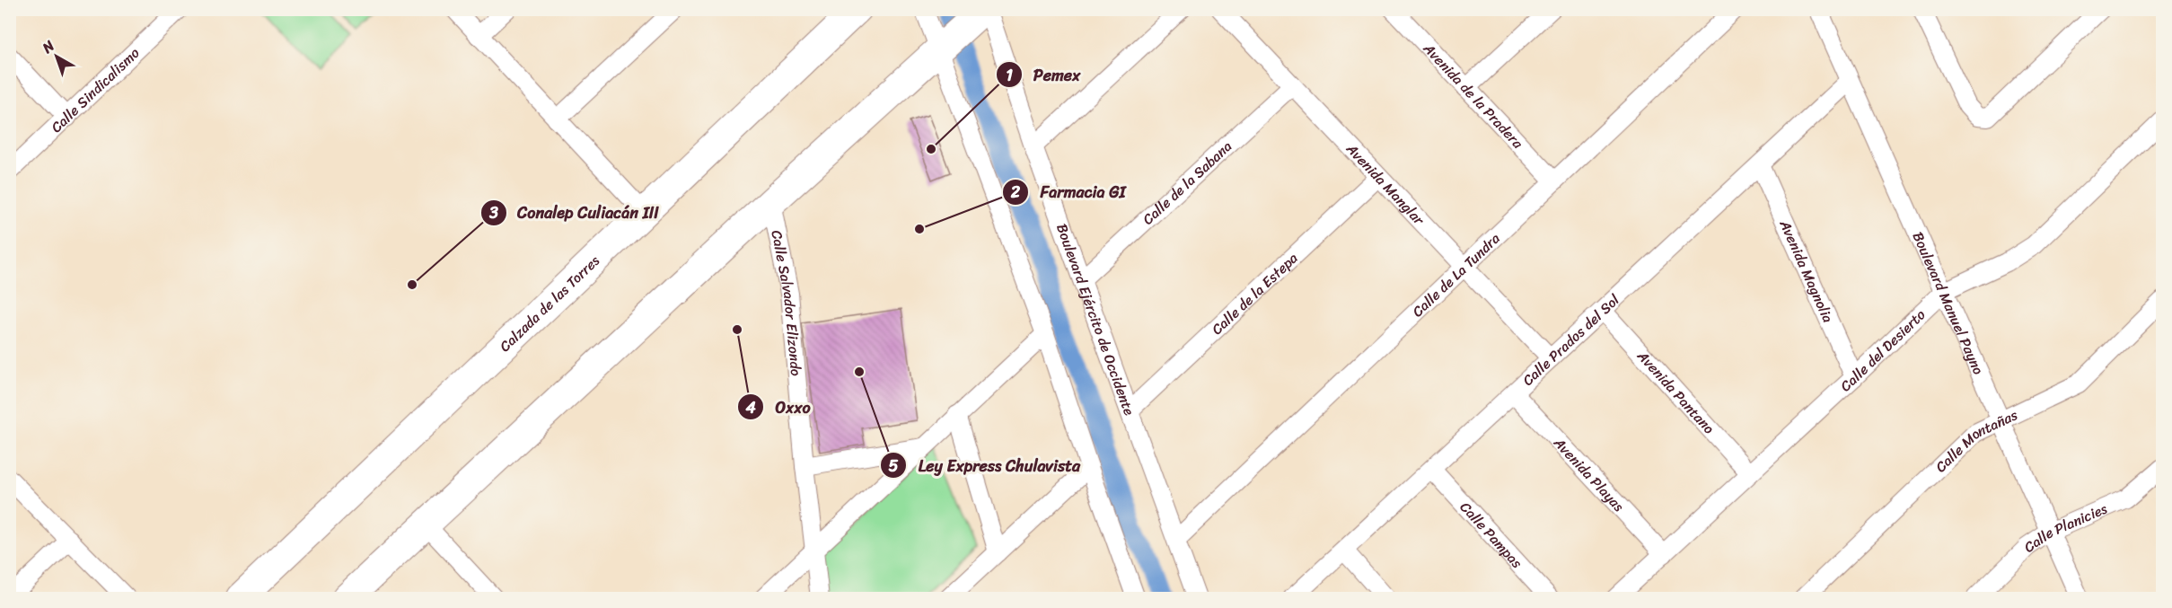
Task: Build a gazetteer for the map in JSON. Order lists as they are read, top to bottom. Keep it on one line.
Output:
{"streets":{"main road":["Calzada de las Torres"],"street":["Calle Sindicalismo","Avenida de la Pradera","Calle de la Sabana","Avenida Manglar","Avenida Magnolia","Calle de La Tundra","Calle de la Estepa","Calle Salvador Elizondo","Boulevard Manuel Payno","Boulevard Ejército de Occidente","Calle Prados del Sol","Calle del Desierto","Avenida Pantano","Calle Montañas","Avenida Playas","Calle Planicies","Calle Pampas"]},"crossings":[["Avenida de la Pradera","Calle de La Tundra"],["Calle de la Sabana","Avenida Manglar"],["Calle de la Sabana","Boulevard Ejército de Occidente"],["Avenida Manglar","Calle de La Tundra"],["Avenida Manglar","Calle de la Estepa"],["Avenida Manglar","Calle Prados del Sol"],["Avenida Magnolia","Calle Prados del Sol"],["Avenida Magnolia","Calle del Desierto"],["Calle de La Tundra","Boulevard Ejército de Occidente"],["Calle de la Estepa","Boulevard Ejército de Occidente"],["Boulevard Manuel Payno","Calle Prados del Sol"],["Boulevard Manuel Payno","Calle del Desierto"],["Boulevard Manuel Payno","Calle Montañas"],["Boulevard Manuel Payno","Calle Planicies"],["Calle Prados del Sol","Avenida Pantano"],["Calle Prados del Sol","Avenida Playas"],["Calle Prados del Sol","Calle Pampas"],["Calle del Desierto","Avenida Pantano"],["Calle del Desierto","Avenida Playas"]],"places":["Pemex","Farmacia GI","Conalep Culiacán III","Oxxo","Ley Express Chulavista"],"north":"top left"}
